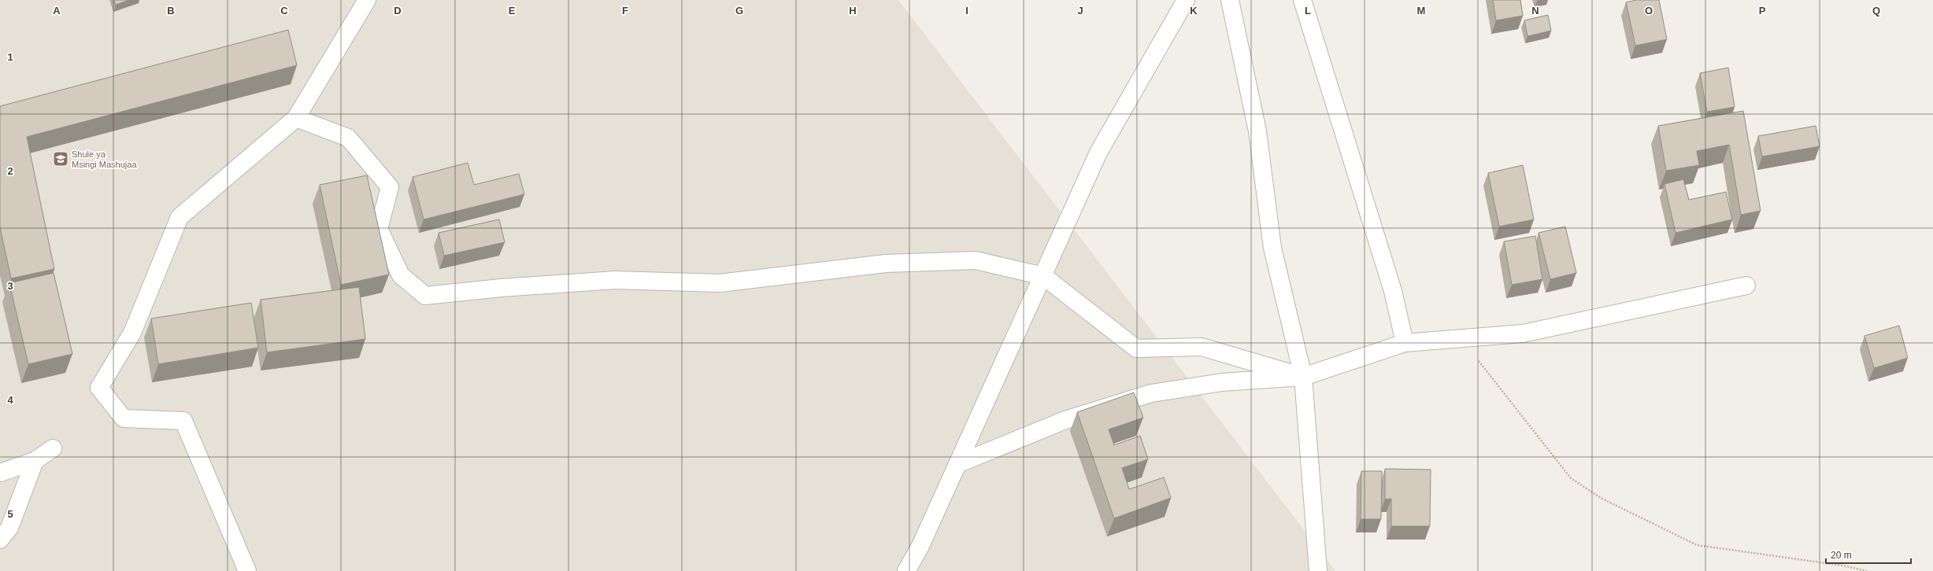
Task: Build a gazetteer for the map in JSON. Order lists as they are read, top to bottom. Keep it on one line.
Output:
{"places":{"school or university":["Shule ya Msingi Mashujaa"]},"scale_bar":"20 m","grid":{"columns":["A","B","C","D","E","F","G","H","I","J","K","L","M","N","O","P","Q"],"rows":["1","2","3","4","5"]}}
